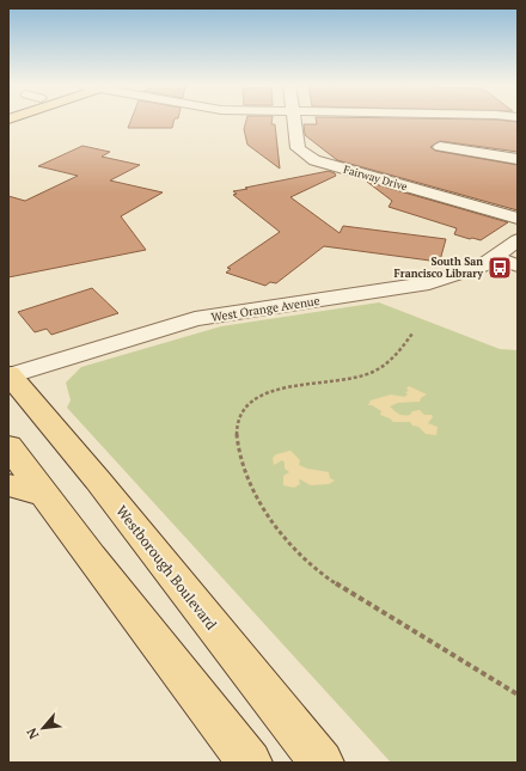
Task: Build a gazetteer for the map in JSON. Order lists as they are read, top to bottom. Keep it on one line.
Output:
{"streets":{"main road":["Westborough Boulevard"],"street":["Fairway Drive","West Orange Avenue"]},"crossings":[["West Orange Avenue","Westborough Boulevard"]],"places":{"bus stop":["South San Francisco Library"]},"north":"bottom left"}
